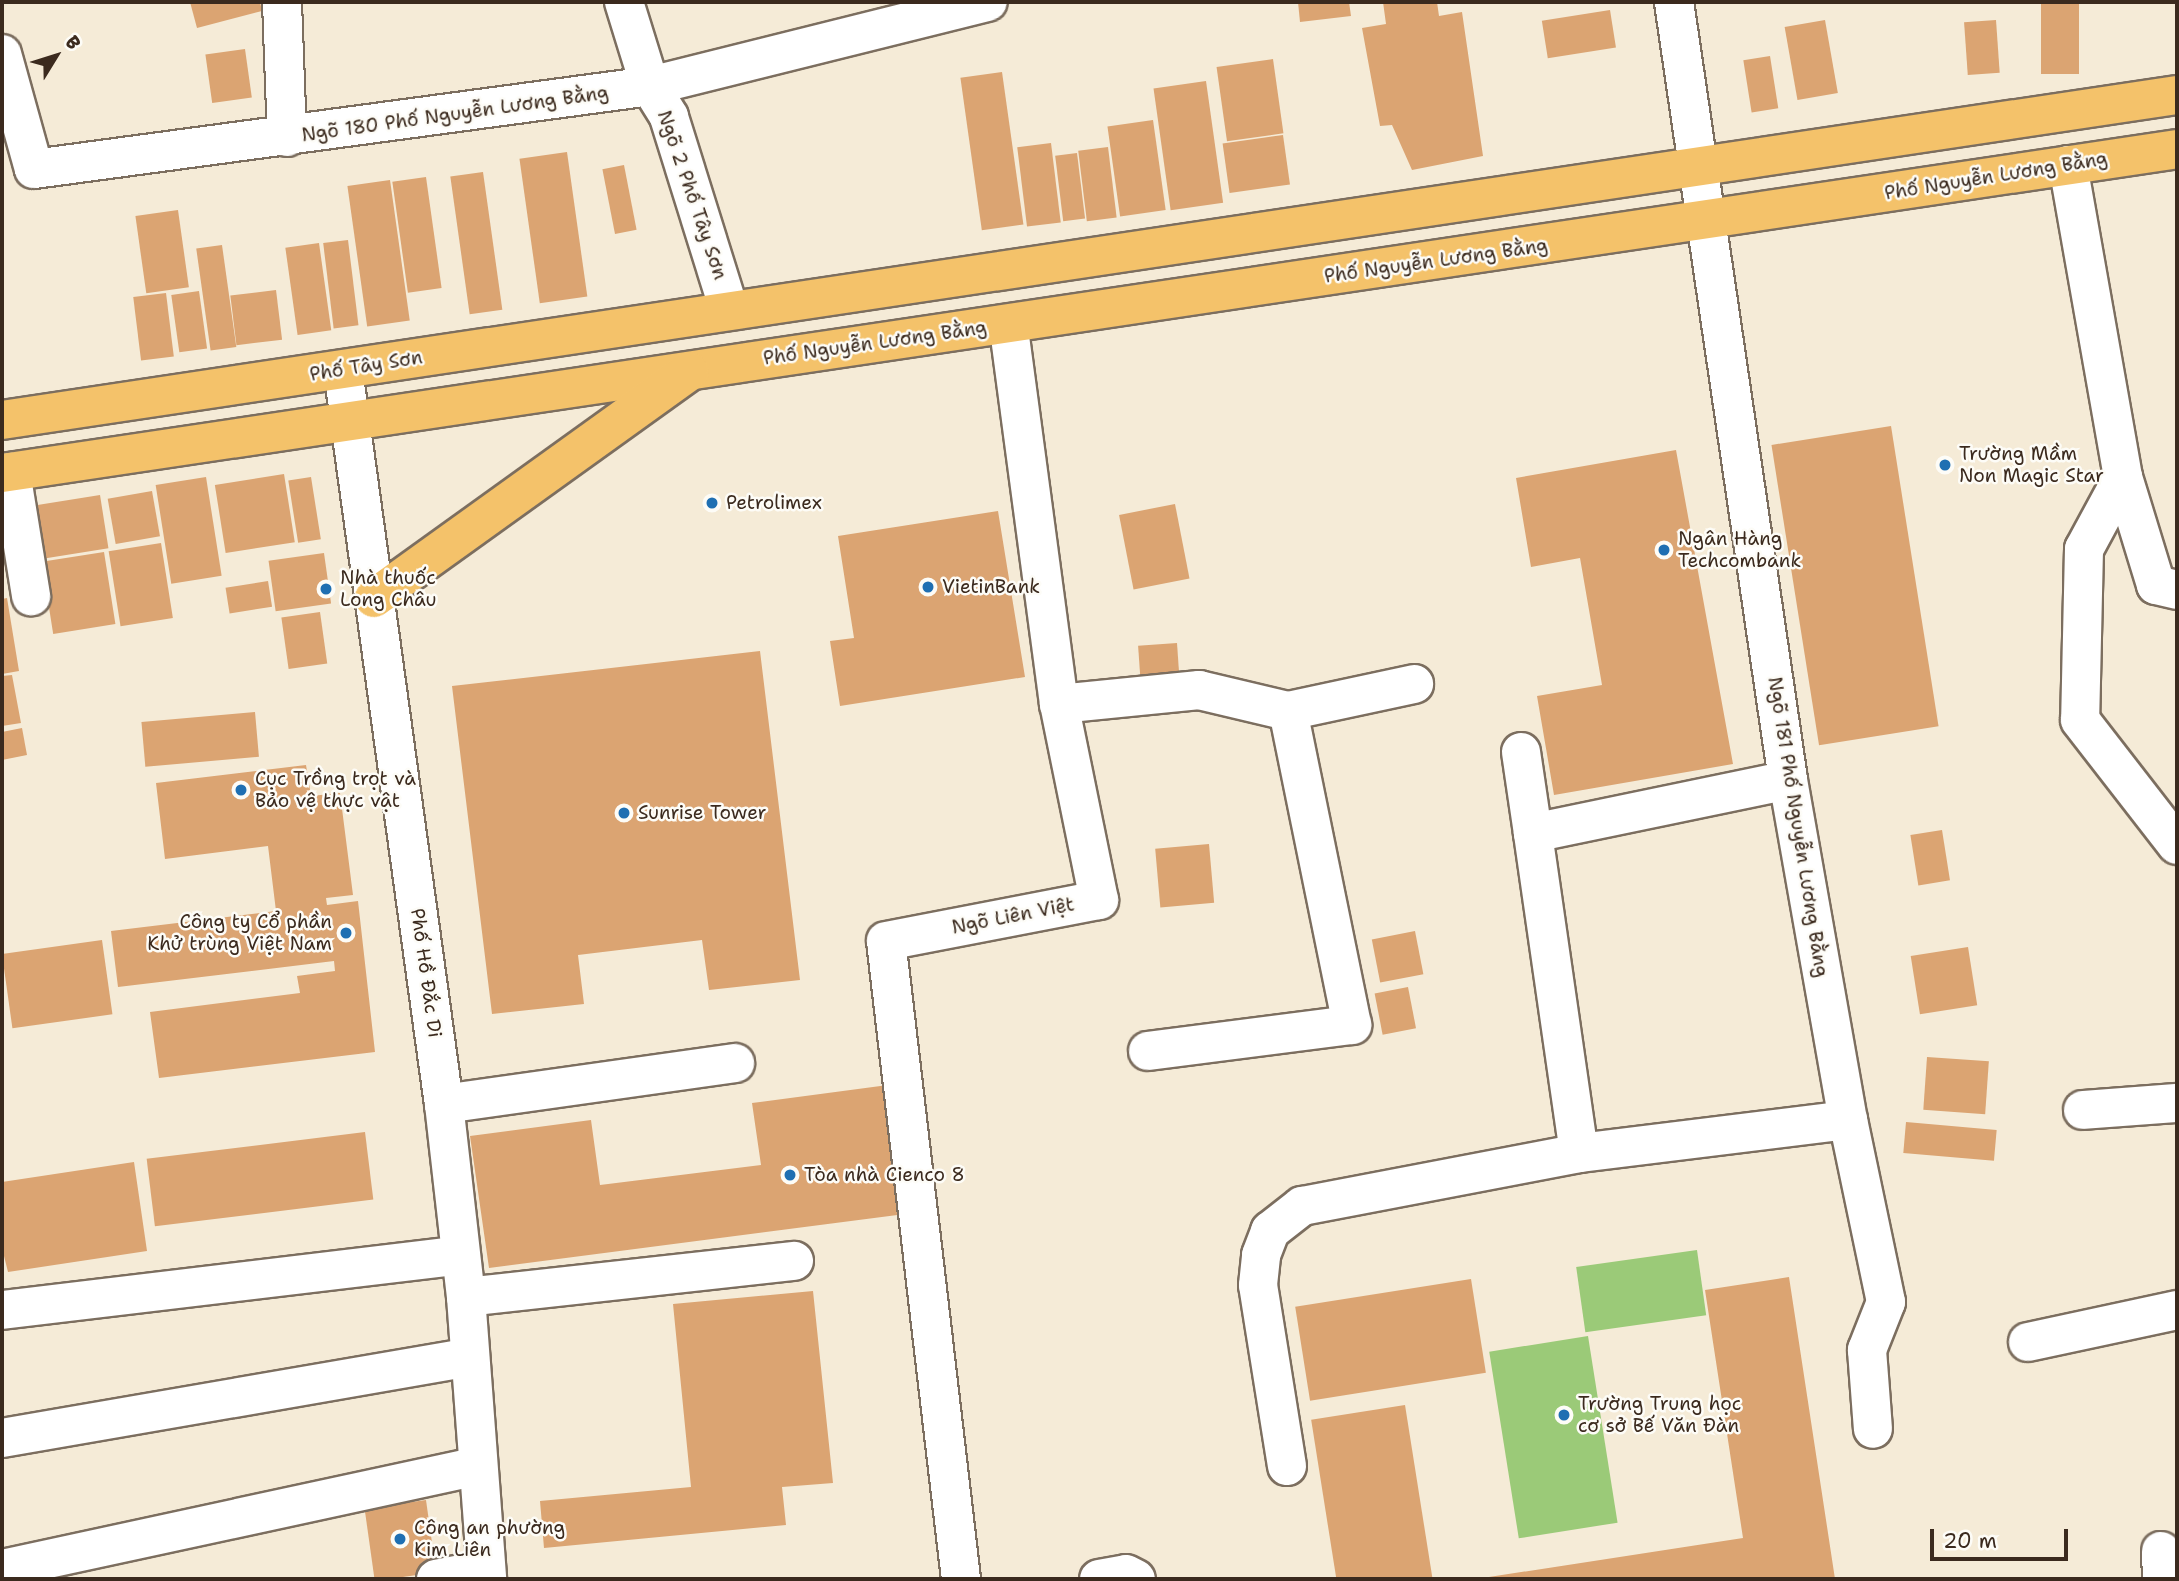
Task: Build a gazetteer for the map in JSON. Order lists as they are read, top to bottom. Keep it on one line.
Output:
{"streets":{"main road":["Phố Nguyễn Lương Bằng","Phố Tây Sơn"],"street":["Ngõ 180 Phố Nguyễn Lương Bằng","Ngõ 2 Phố Tây Sơn","Ngõ 181 Phố Nguyễn Lương Bằng","Ngõ Liên Việt","Phố Hồ Đắc Di"]},"crossings":[["Ngõ 180 Phố Nguyễn Lương Bằng","Ngõ 2 Phố Tây Sơn"],["Phố Nguyễn Lương Bằng","Ngõ 181 Phố Nguyễn Lương Bằng"],["Phố Nguyễn Lương Bằng","Ngõ Liên Việt"],["Ngõ 2 Phố Tây Sơn","Phố Tây Sơn"],["Phố Tây Sơn","Phố Hồ Đắc Di"]],"places":["Trường Mầm Non Magic Star","Petrolimex","Ngân Hàng Techcombank","VietinBank","Nhà thuốc Long Châu","Cục Trồng trọt và Bảo vệ thực vật","Sunrise Tower","Công ty Cổ phần Khử trùng Việt Nam","Tòa nhà Cienco 8","Trường Trung học cơ sở Bế Văn Đàn","Công an phường Kim Liên"],"scale_bar":"20 m","north":"top right"}
